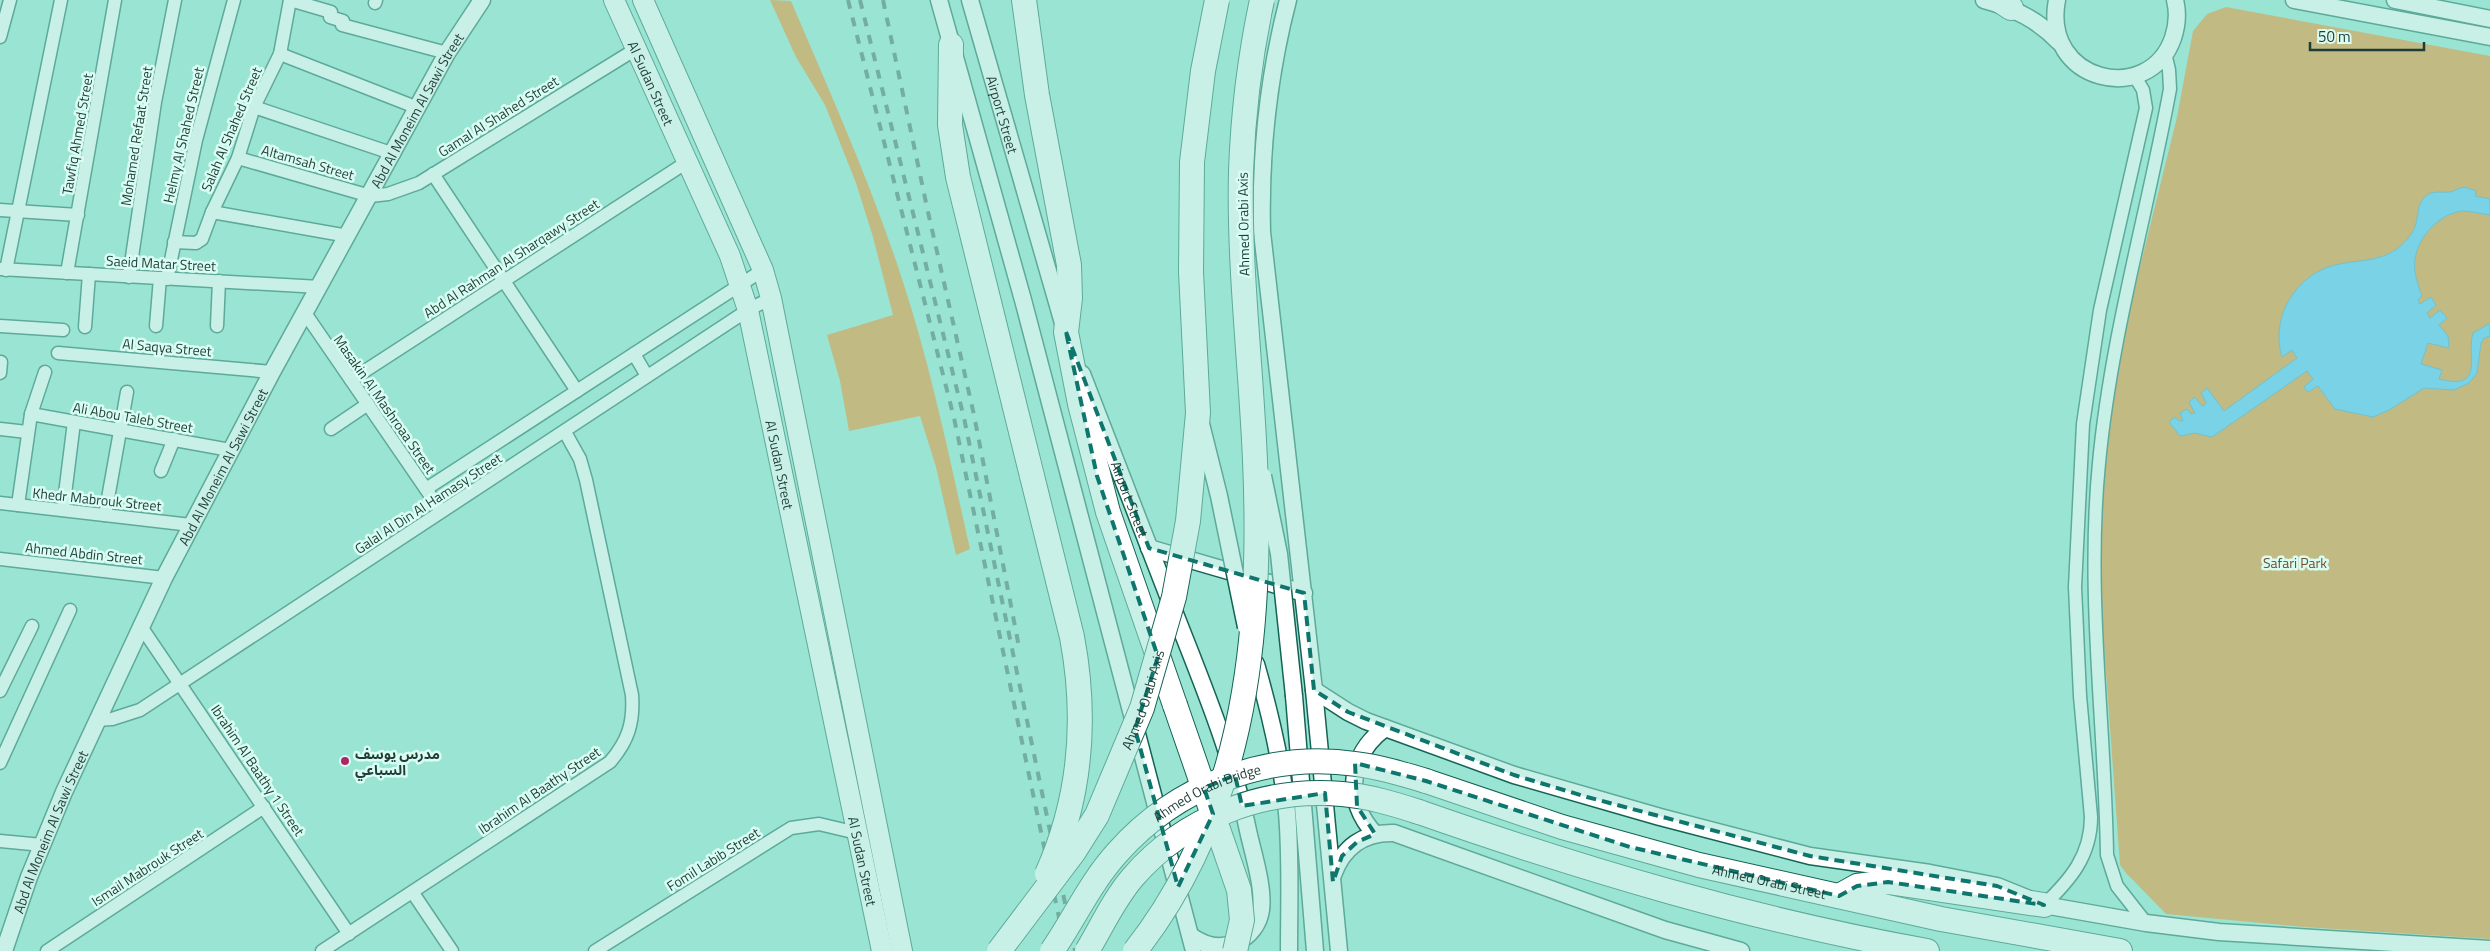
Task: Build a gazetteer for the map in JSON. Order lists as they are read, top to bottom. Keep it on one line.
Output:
{"streets":{"highway":["Ahmed Orabi Axis","Ahmed Orabi Bridge","Ahmed Orabi Street"],"main road":["Al Sudan Street"],"street":["Abd Al Moneim Al Sawi Street","Airport Street","Gamal Al Shahed Street","Salah Al Shahed Street","Tawfiq Ahmed Street","Helmy Al Shahed Street","Mohamed Refaat Street","Altamsah Street","Abd Al Rahman Al Sharqawy Street","Saeid Matar Street","Al Saqya Street","Masakin Al Mashroaa Street","Ali Abou Taleb Street","Khedr Mabrouk Street","Galal Al Din Al Hamasy Street","Ahmed Abdin Street","Ibrahim Al Baathy 1 Street","Ibrahim Al Baathy Street","Fomil Labib Street","Ismail Mabrouk Street"]},"crossings":[["Al Sudan Street","Gamal Al Shahed Street"],["Al Sudan Street","Abd Al Rahman Al Sharqawy Street"],["Al Sudan Street","Galal Al Din Al Hamasy Street"],["Al Sudan Street","Fomil Labib Street"],["Abd Al Moneim Al Sawi Street","Gamal Al Shahed Street"],["Abd Al Moneim Al Sawi Street","Altamsah Street"],["Abd Al Moneim Al Sawi Street","Saeid Matar Street"],["Abd Al Moneim Al Sawi Street","Al Saqya Street"],["Abd Al Moneim Al Sawi Street","Masakin Al Mashroaa Street"],["Abd Al Moneim Al Sawi Street","Ali Abou Taleb Street"],["Abd Al Moneim Al Sawi Street","Khedr Mabrouk Street"],["Abd Al Moneim Al Sawi Street","Galal Al Din Al Hamasy Street"],["Abd Al Moneim Al Sawi Street","Ahmed Abdin Street"],["Abd Al Moneim Al Sawi Street","Ibrahim Al Baathy 1 Street"],["Gamal Al Shahed Street","Altamsah Street"],["Salah Al Shahed Street","Helmy Al Shahed Street"],["Salah Al Shahed Street","Altamsah Street"],["Tawfiq Ahmed Street","Saeid Matar Street"],["Helmy Al Shahed Street","Saeid Matar Street"],["Mohamed Refaat Street","Saeid Matar Street"],["Abd Al Rahman Al Sharqawy Street","Masakin Al Mashroaa Street"],["Masakin Al Mashroaa Street","Galal Al Din Al Hamasy Street"],["Galal Al Din Al Hamasy Street","Ibrahim Al Baathy 1 Street"],["Galal Al Din Al Hamasy Street","Ibrahim Al Baathy Street"],["Ibrahim Al Baathy 1 Street","Ibrahim Al Baathy Street"],["Ibrahim Al Baathy 1 Street","Ismail Mabrouk Street"],["Ahmed Orabi Bridge","Ahmed Orabi Street"]],"parks":["Safari Park"],"places":["مدرس يوسف السباعي"],"scale_bar":"50 m"}
